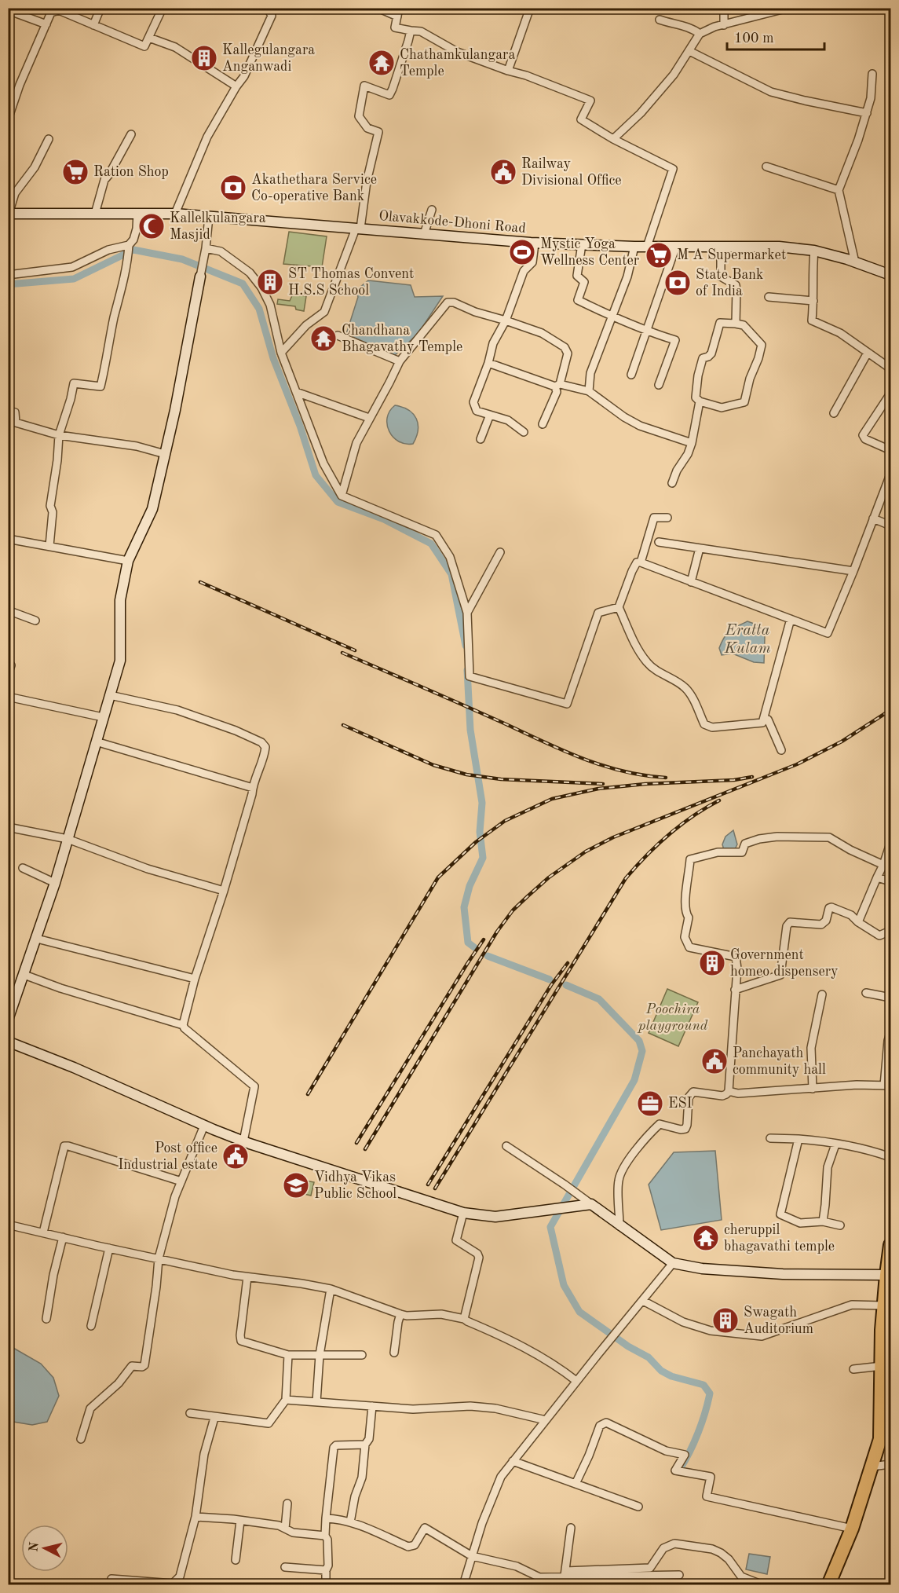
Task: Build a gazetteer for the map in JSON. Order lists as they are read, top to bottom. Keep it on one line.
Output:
{"streets":{"street":["Olavakkode-Dhoni Road"]},"water":["Eratta Kulam"],"parks":["Poochira playground"],"places":{"building":["Kallegulangara Anganwadi","ST Thomas Convent H.S.S School","Government homeo dispensery","Swagath Auditorium"],"temple":["Chathamkulangara Temple","Chandhana Bhagavathy Temple","cheruppil bhagavathi temple"],"supermarket":["Ration Shop","M A Supermarket"],"public building":["Railway Divisional Office","Panchayath community hall","Post office Industrial estate"],"bank":["Akathethara Service Co-operative Bank","State Bank of India"],"mosque":["Kallelkulangara Masjid"],"sports":["Mystic Yoga Wellness Center"],"office":["ESI"],"school or university":["Vidhya Vikas Public School"]},"scale_bar":"100 m","north":"left"}
